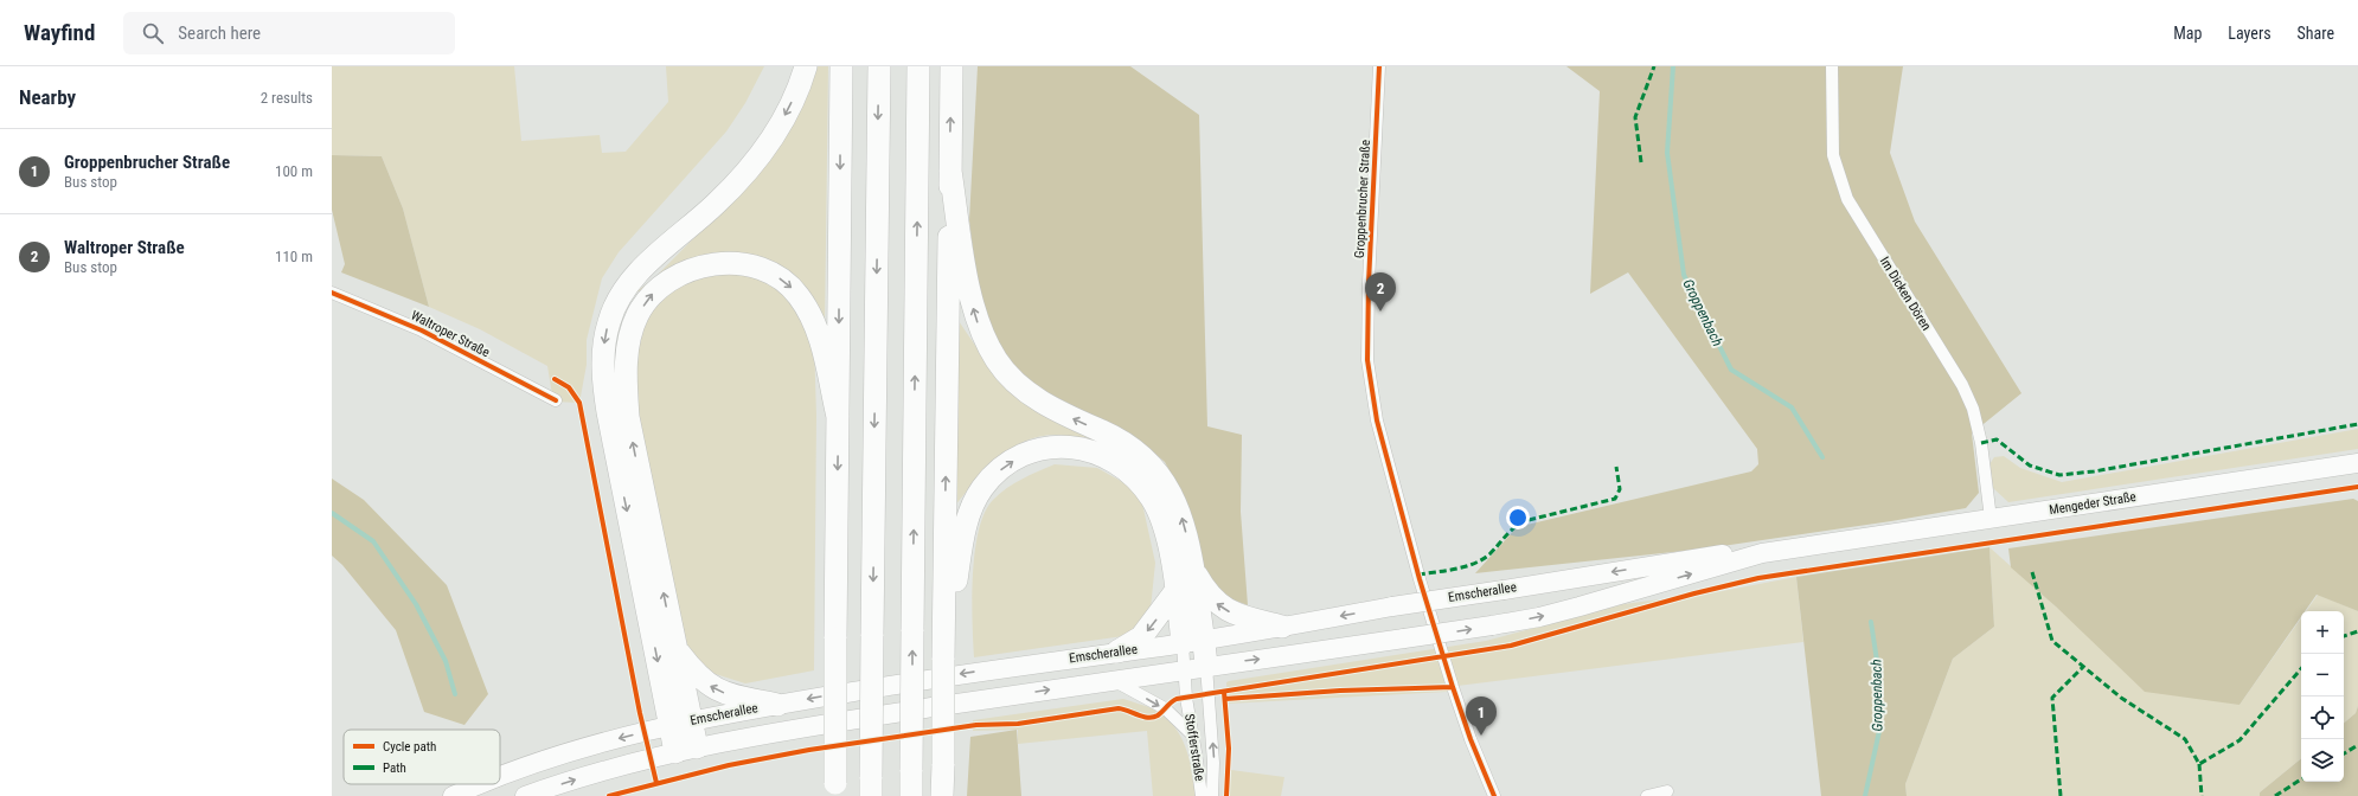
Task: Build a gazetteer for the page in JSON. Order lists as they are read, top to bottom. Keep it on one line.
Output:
{"streets":{"main road":["Mengeder Straße","Emscherallee"],"street":["Groppenbrucher Straße","Im Dicken Dören","Waltroper Straße","Stofferstraße"]},"crossings":[["Im Dicken Dören","Mengeder Straße"],["Mengeder Straße","Emscherallee"],["Emscherallee","Stofferstraße"]],"water":["Groppenbach"],"legend":["Cycle path","Path"],"page":{"header":"Wayfind","search":"Search here","nav":["Map","Layers","Share"],"heading":["Nearby","2 results"],"list":[{"mark":"1","name":"Groppenbrucher Straße","note":"Bus stop","value":"100 m"},{"mark":"2","name":"Waltroper Straße","note":"Bus stop","value":"110 m"}],"pins":["2","1"],"map_buttons":["+","−"]}}
